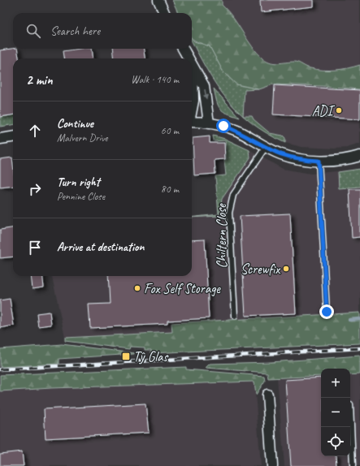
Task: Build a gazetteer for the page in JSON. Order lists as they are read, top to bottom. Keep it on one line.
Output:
{"streets":{"lane":["Chiltern Close"]},"places":{"other":["ADI","Screwfix","Fox Self Storage"],"transit":["Tŷ Glas"]},"page":{"search":"Search here","heading":["2 min","Walk · 140 m"],"list":[["Continue","Malvern Drive","60 m"],["Turn right","Pennine Close","80 m"],"Arrive at destination"],"map_buttons":["+","−"]}}
